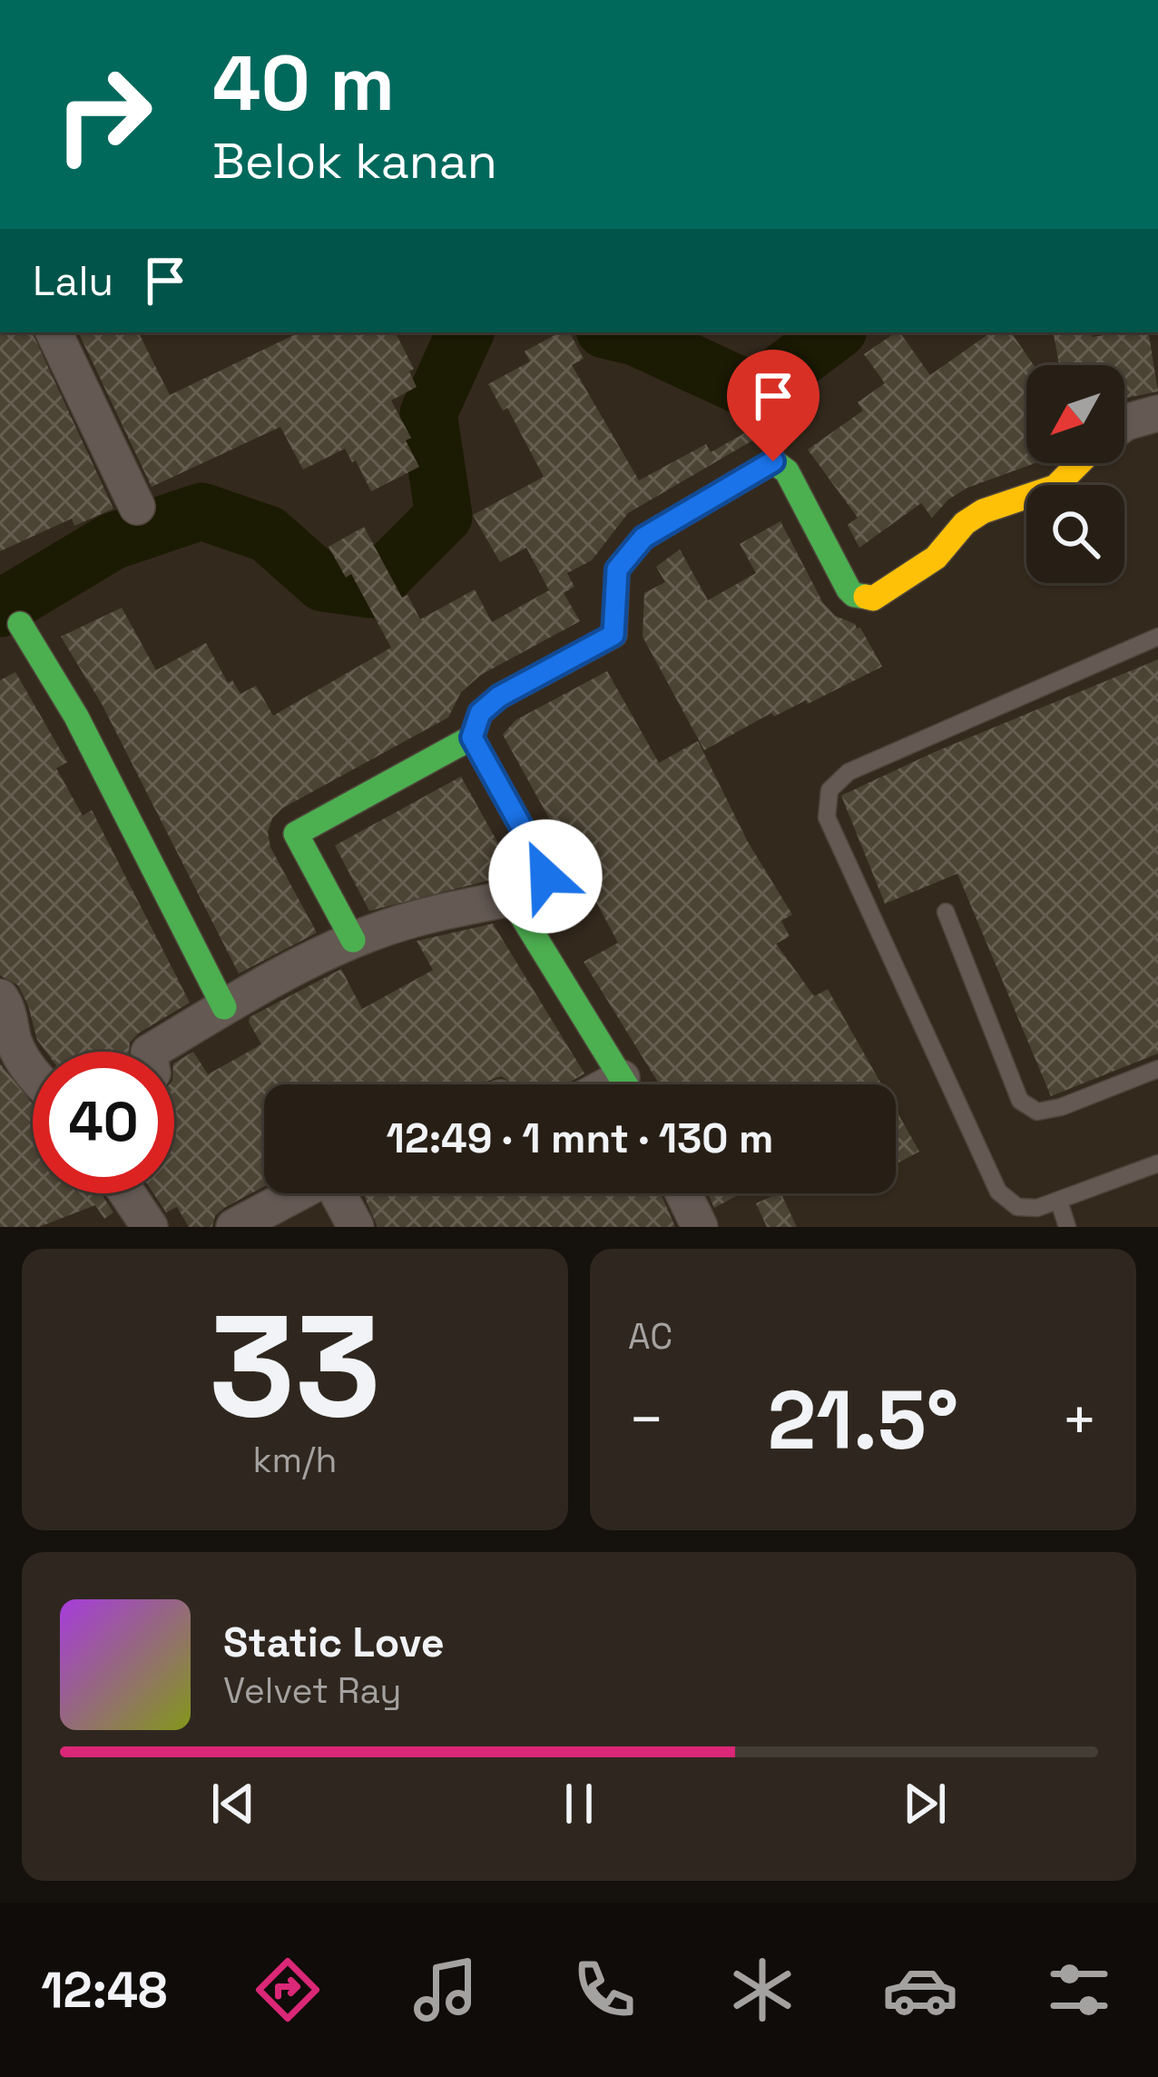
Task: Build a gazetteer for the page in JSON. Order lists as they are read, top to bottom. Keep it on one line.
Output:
{"north":"bottom left","page":{"turn":["40 m","Belok kanan"],"then":"Lalu","limit":"40","trip":"12:49 · 1 mnt · 130 m","tile":[["33","km/h"],"AC"],"heat":["−","21.5°","+"],"song":["Static Love","Velvet Ray"],"tabs":"12:48"}}
